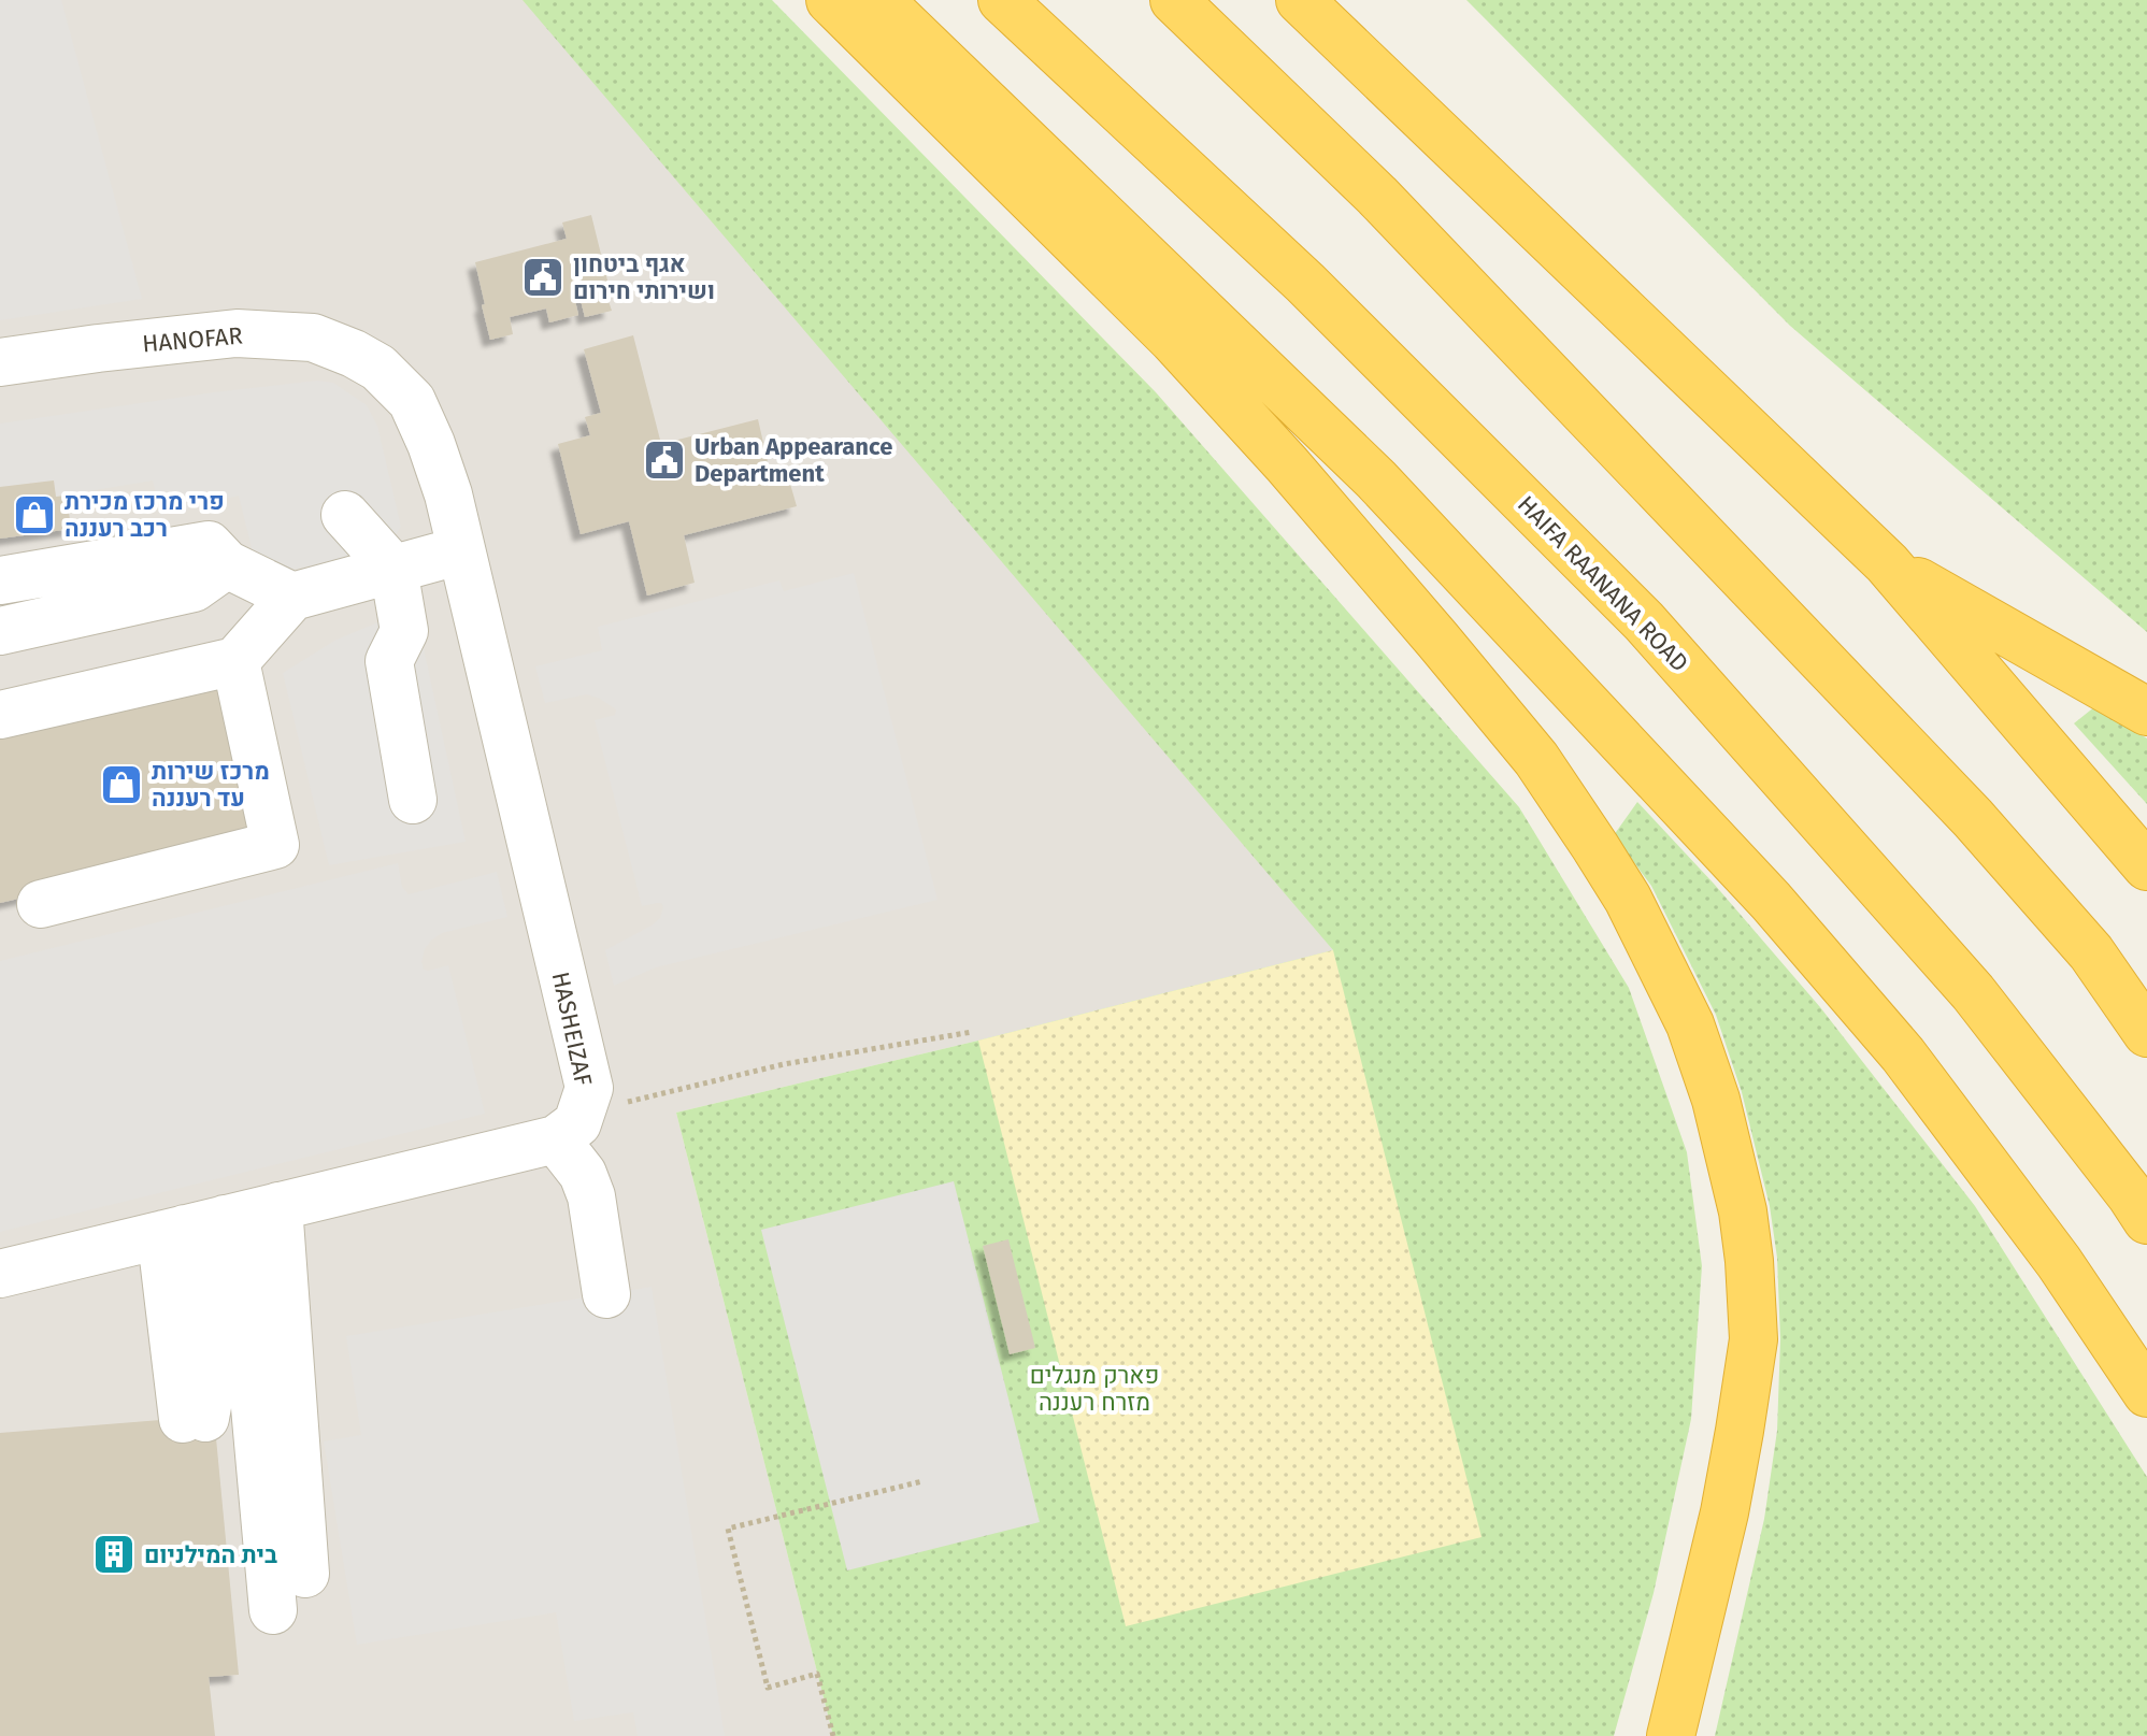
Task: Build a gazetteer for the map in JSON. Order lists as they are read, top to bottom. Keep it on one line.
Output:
{"streets":{"highway":["HAIFA RAANANA ROAD"],"street":["HANOFAR","HASHEIZAF"]},"crossings":[["HANOFAR","HASHEIZAF"]],"parks":["פארק מנגלים מזרח רעננה"],"places":{"public building":["אגף ביטחון ושירותי חירום","Urban Appearance Department"],"shop":["פרי מרכז מכירת רכב רעננה","מרכז שירות עד רעננה"],"building":["בית המילניום"]}}
